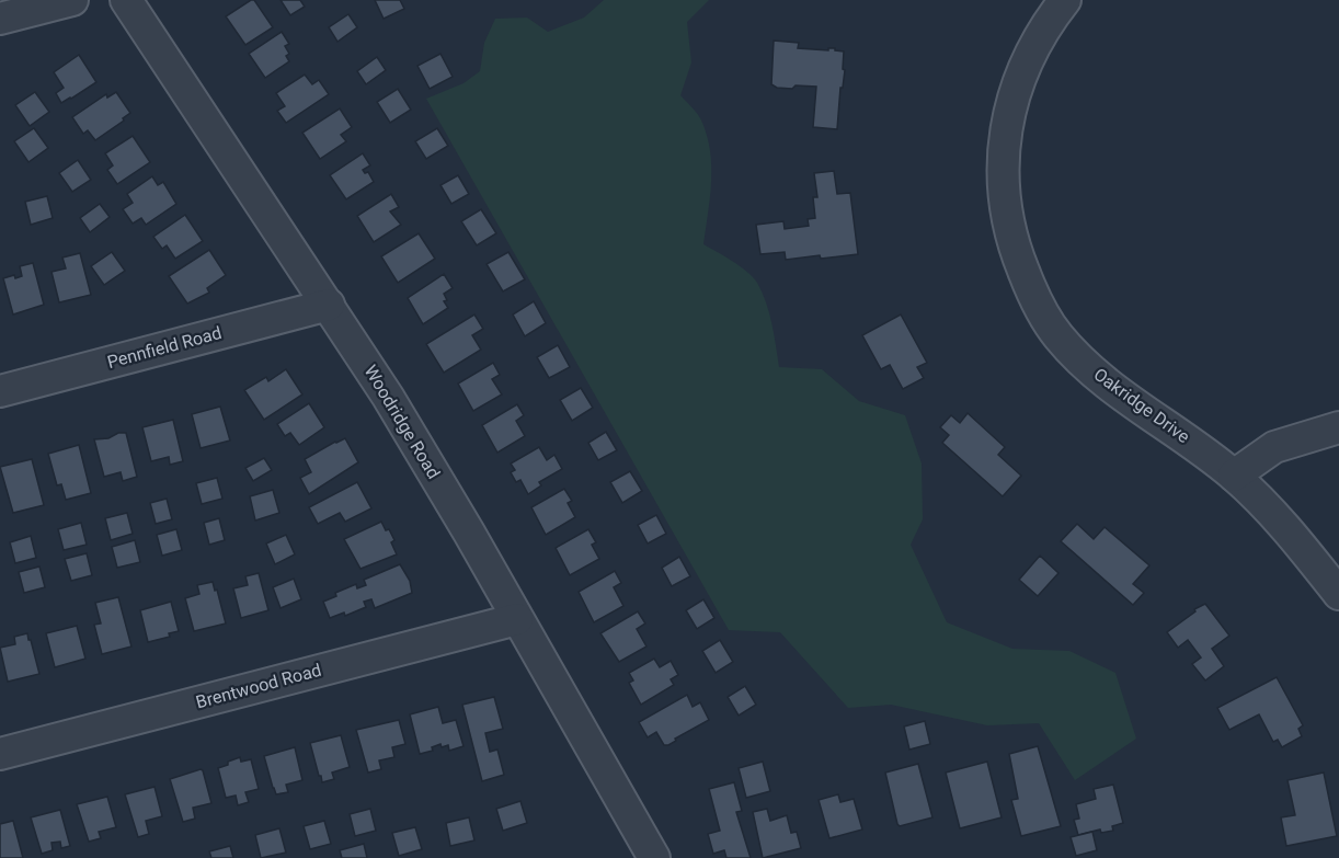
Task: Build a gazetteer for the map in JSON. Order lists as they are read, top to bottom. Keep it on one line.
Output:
{"streets":{"street":["Pennfield Road","Oakridge Drive","Woodridge Road","Brentwood Road"]},"crossings":[["Pennfield Road","Woodridge Road"],["Woodridge Road","Brentwood Road"]]}
